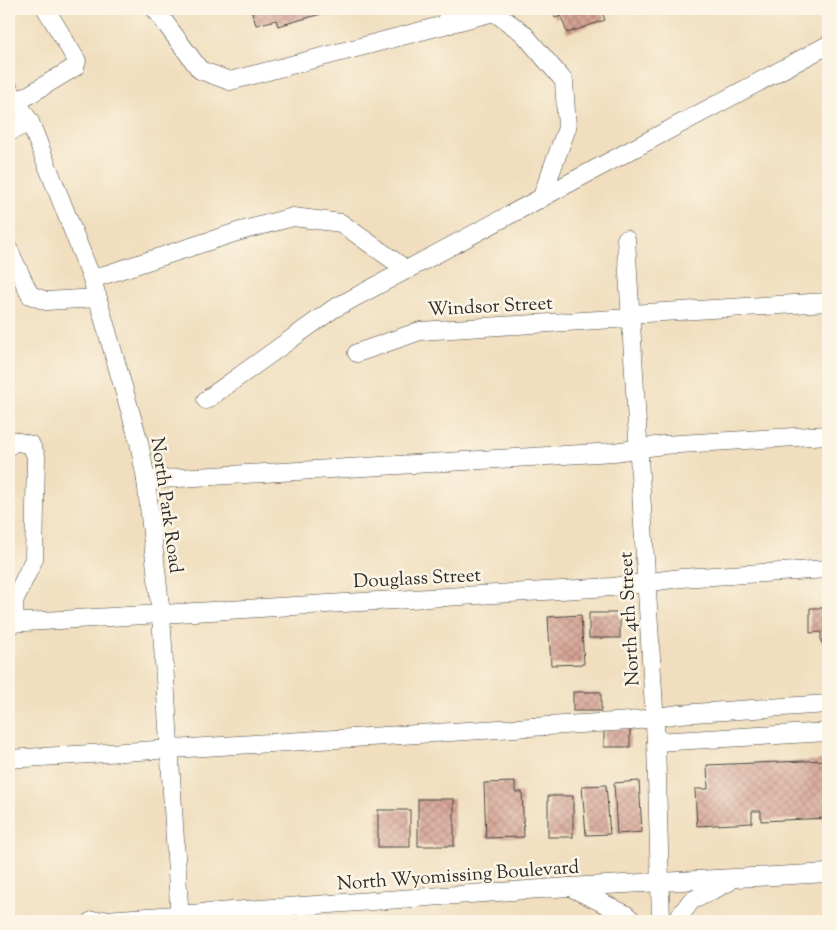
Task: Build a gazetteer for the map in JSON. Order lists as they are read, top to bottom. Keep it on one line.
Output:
{"streets":{"street":["Windsor Street","North Park Road","Douglass Street","North 4th Street","North Wyomissing Boulevard"]},"crossings":[["Windsor Street","North 4th Street"],["North Park Road","Douglass Street"],["North Park Road","North Wyomissing Boulevard"],["Douglass Street","North 4th Street"],["North 4th Street","North Wyomissing Boulevard"]]}
